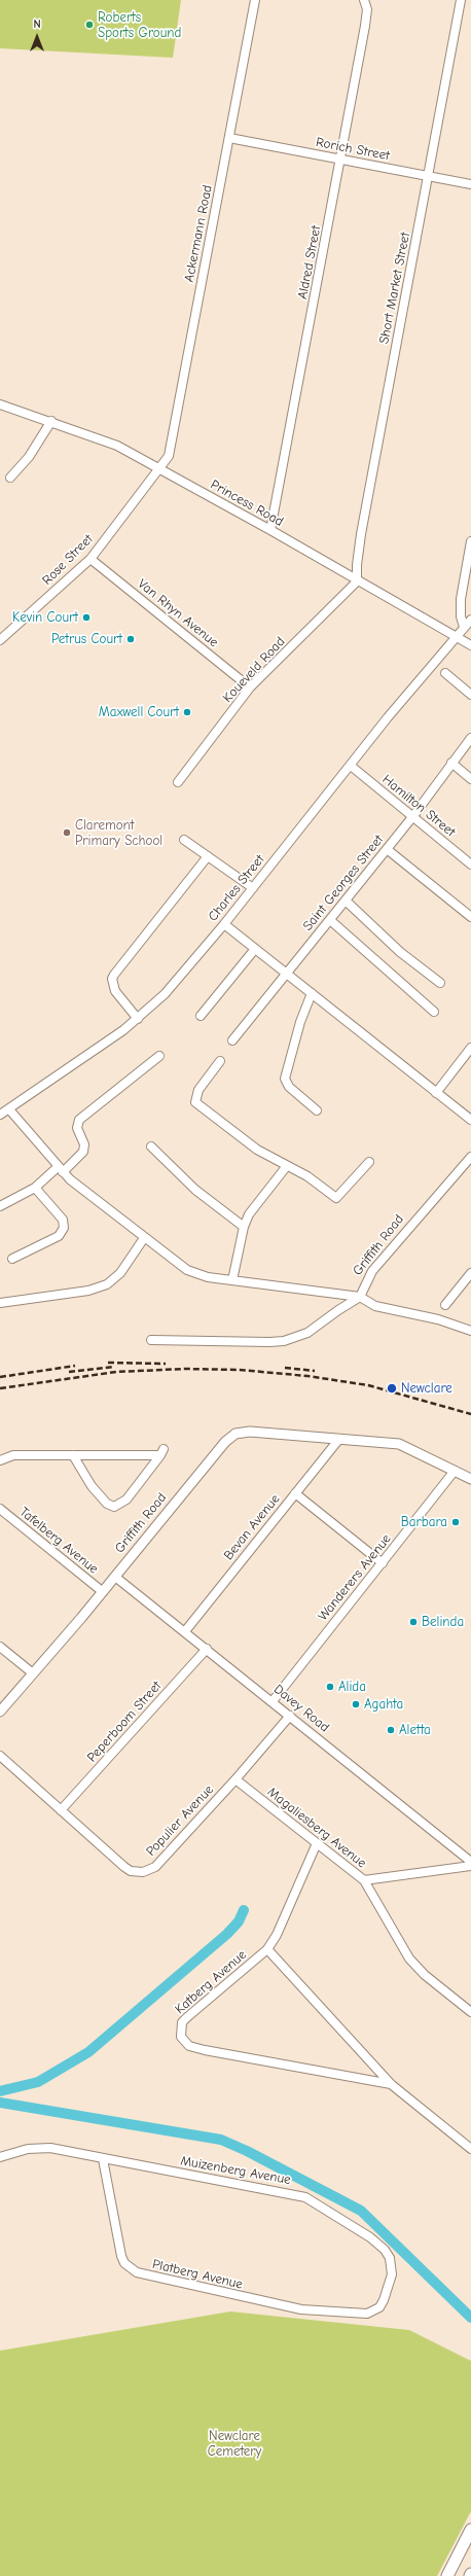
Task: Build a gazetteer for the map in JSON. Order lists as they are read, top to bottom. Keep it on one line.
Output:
{"streets":{"street":["Rorich Street","Ackermann Road","Aldred Street","Short Market Street","Princess Road","Rose Street","Van Rhyn Avenue","Koueveld Road","Hamilton Street","Saint Georges Street","Charles Street","Griffith Road","Bevan Avenue","Tafelberg Avenue","Wanderers Avenue","Davey Road","Peperboom Street","Populier Avenue","Magaliesberg Avenue","Katberg Avenue","Muizenberg Avenue","Platberg Avenue"]},"crossings":[["Rorich Street","Ackermann Road"],["Rorich Street","Aldred Street"],["Rorich Street","Short Market Street"],["Ackermann Road","Princess Road"],["Ackermann Road","Rose Street"],["Aldred Street","Princess Road"],["Short Market Street","Princess Road"],["Short Market Street","Koueveld Road"],["Princess Road","Rose Street"],["Princess Road","Koueveld Road"],["Princess Road","Charles Street"],["Rose Street","Van Rhyn Avenue"],["Van Rhyn Avenue","Koueveld Road"],["Hamilton Street","Saint Georges Street"],["Hamilton Street","Charles Street"],["Griffith Road","Bevan Avenue"],["Griffith Road","Tafelberg Avenue"],["Griffith Road","Wanderers Avenue"],["Griffith Road","Davey Road"],["Bevan Avenue","Davey Road"],["Wanderers Avenue","Davey Road"],["Davey Road","Peperboom Street"],["Davey Road","Populier Avenue"],["Peperboom Street","Populier Avenue"],["Populier Avenue","Magaliesberg Avenue"],["Magaliesberg Avenue","Katberg Avenue"],["Muizenberg Avenue","Platberg Avenue"]],"parks":["Newclare Cemetery"],"places":["Roberts Sports Ground","Kevin Court","Petrus Court","Maxwell Court","Claremont Primary School","Newclare","Barbara","Belinda","Alida","Agahta","Aletta"],"north":"top"}
